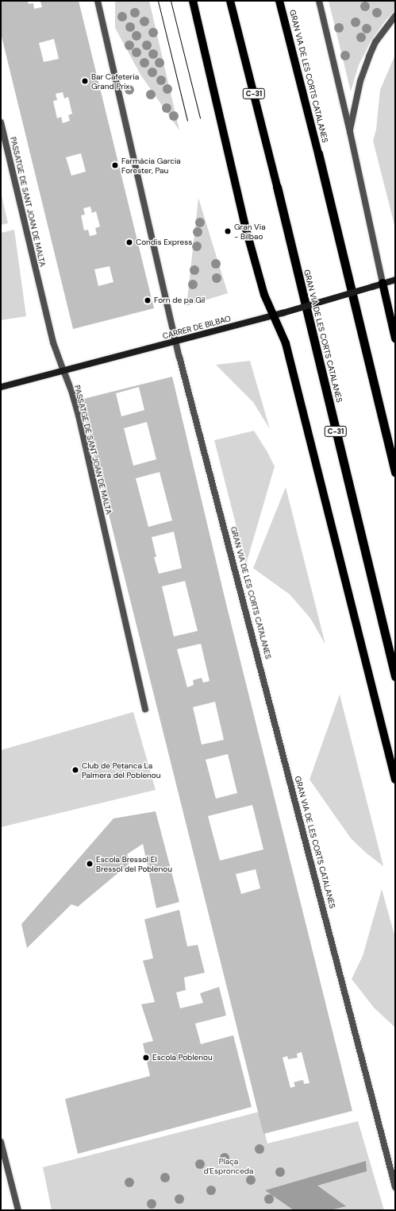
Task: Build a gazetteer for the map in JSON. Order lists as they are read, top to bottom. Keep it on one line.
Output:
{"streets":{"highway":["GRAN VIA DE LES CORTS CATALANES","C-31"],"main road":["CARRER DE BILBAO"],"street":["PASSATGE DE SANT JOAN DE MALTA"]},"crossings":[["GRAN VIA DE LES CORTS CATALANES","CARRER DE BILBAO"],["PASSATGE DE SANT JOAN DE MALTA","CARRER DE BILBAO"]],"parks":["Plaça d'Espronceda"],"places":["Bar Cafeteria Grand Prix","Farmàcia Garcia Forester, Pau","Gran Via - Bilbao","Condis Express","Forn de pa Gil","Club de Petanca La Palmera del Poblenou","Escola Bressol El Bressol del Poblenou","Escola Poblenou"]}
